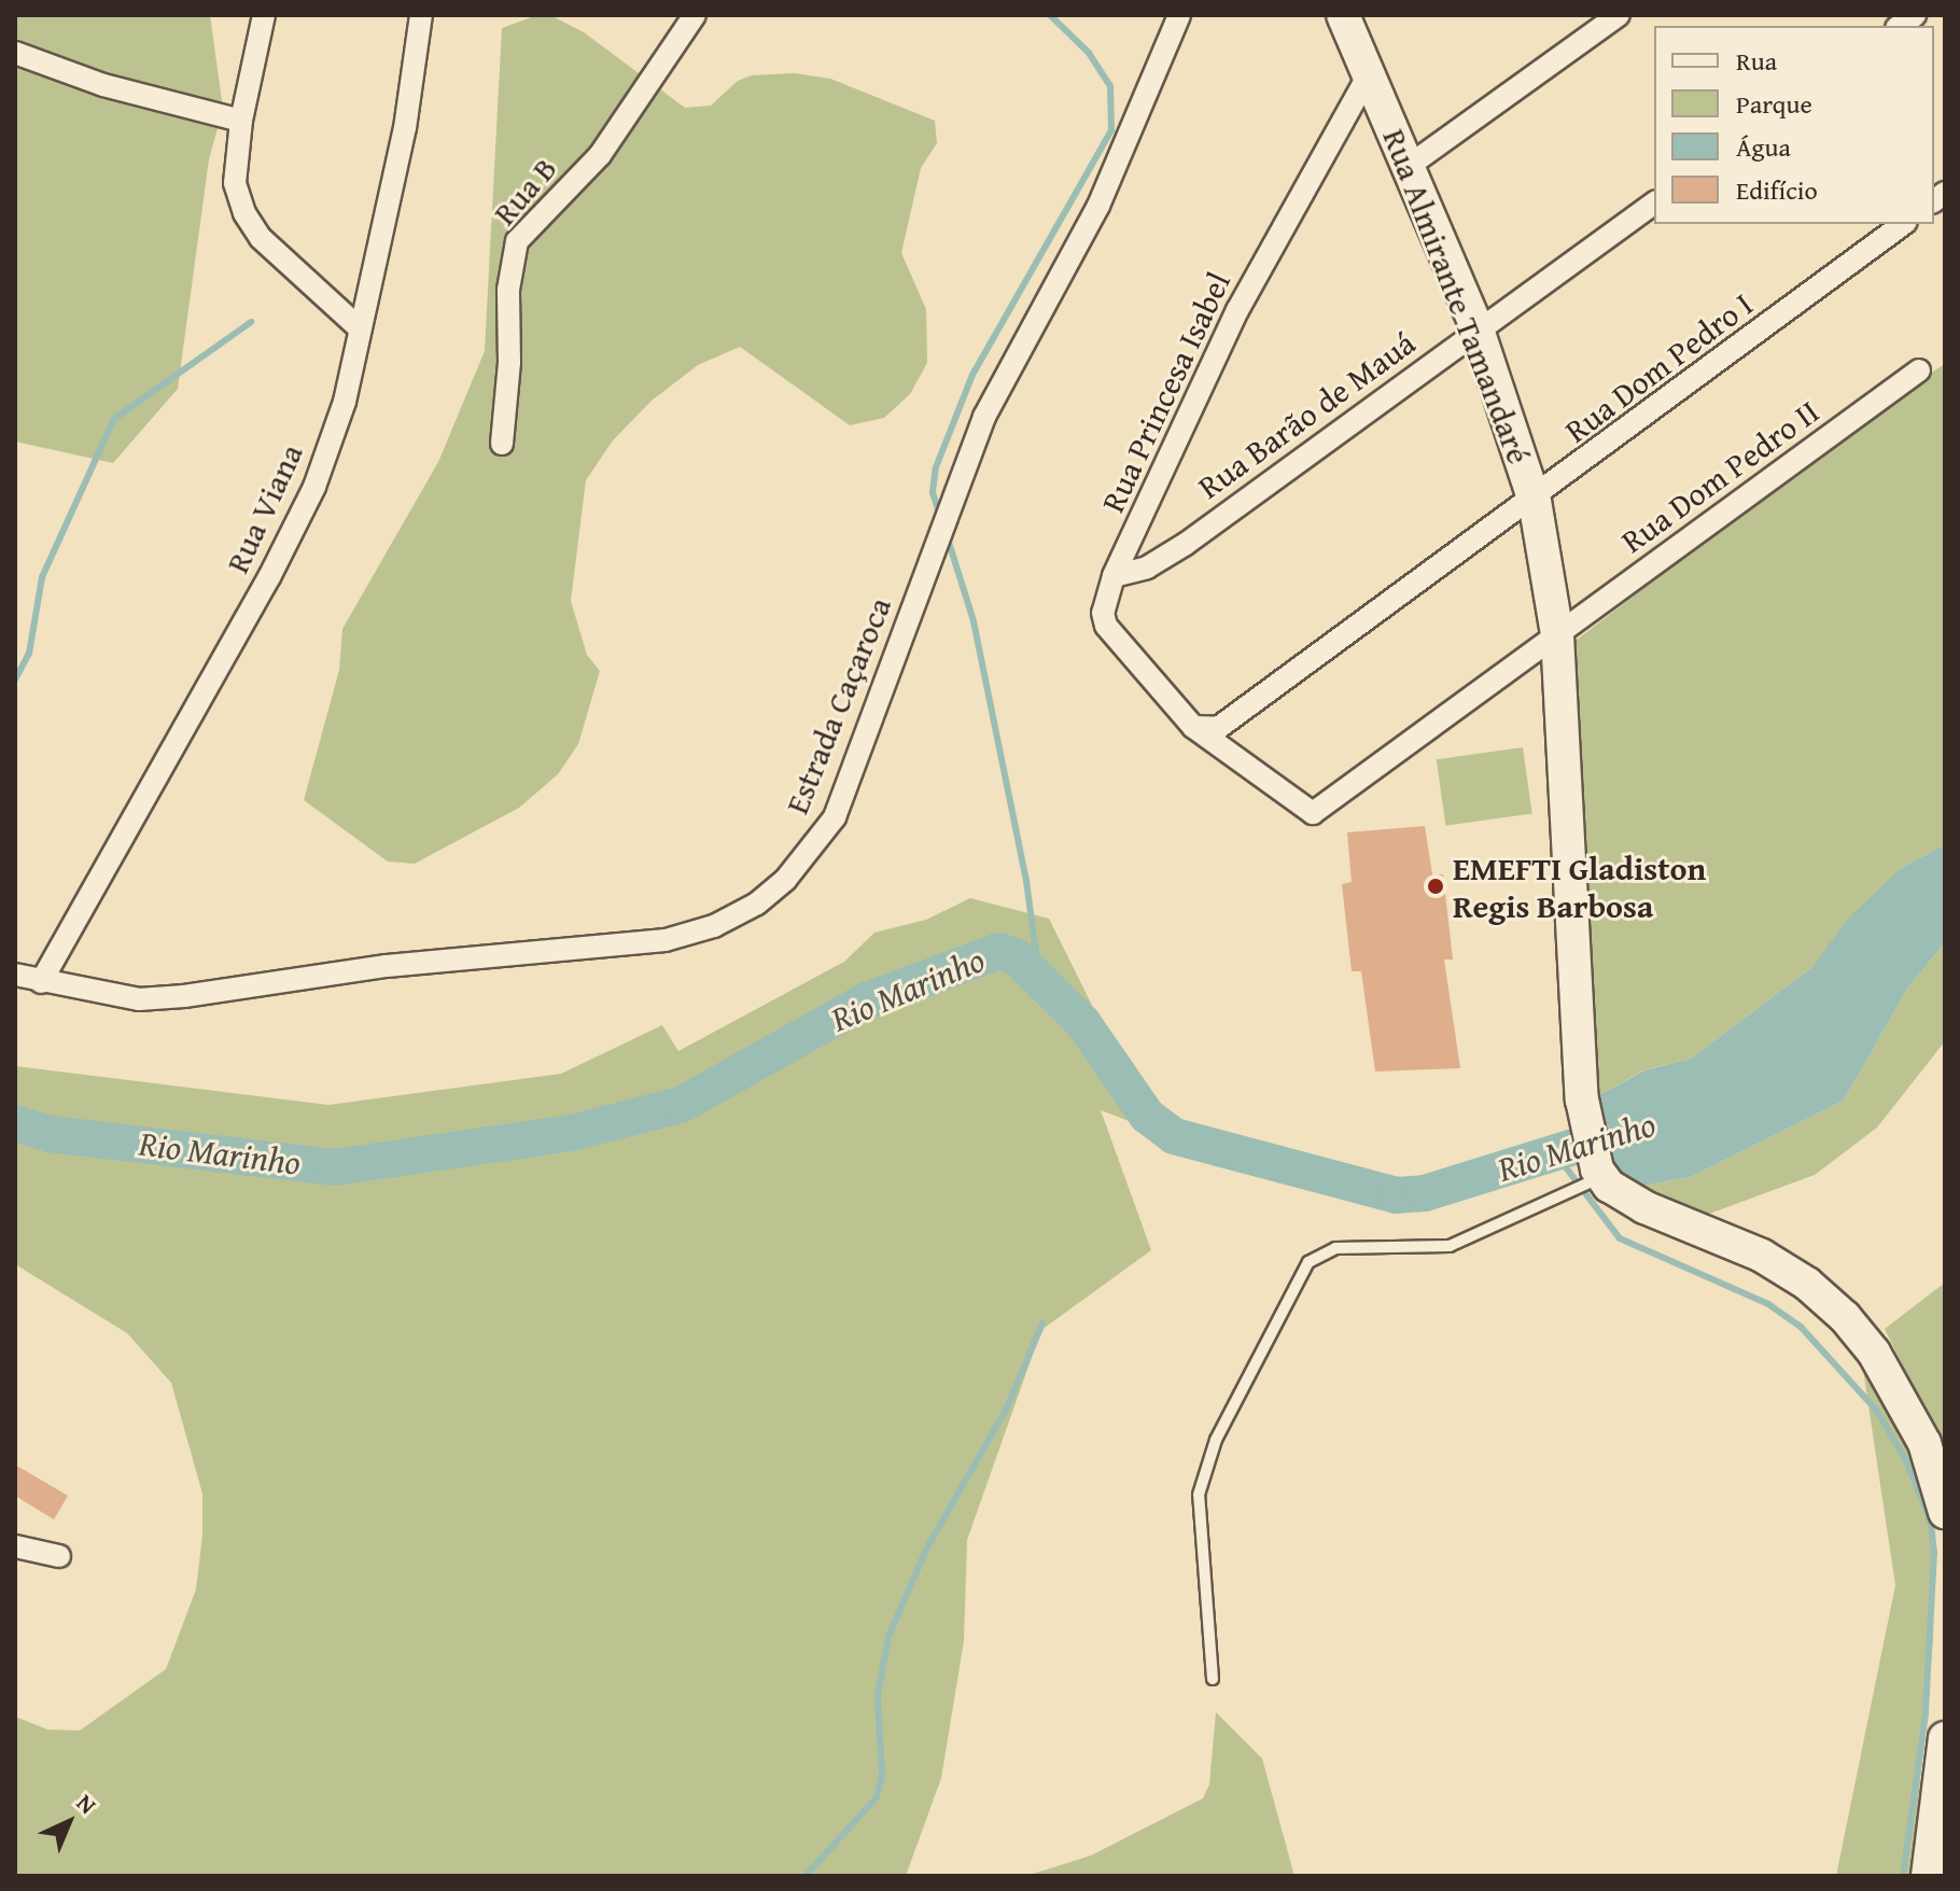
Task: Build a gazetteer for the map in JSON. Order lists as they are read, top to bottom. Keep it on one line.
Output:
{"streets":{"main road":["Rua Almirante Tamandaré"],"street":["Rua B","Rua Dom Pedro I","Rua Princesa Isabel","Rua Barão de Mauá","Rua Dom Pedro II","Rua Viana","Estrada Caçaroca"]},"crossings":[["Rua Almirante Tamandaré","Rua Dom Pedro I"],["Rua Almirante Tamandaré","Rua Princesa Isabel"],["Rua Almirante Tamandaré","Rua Barão de Mauá"],["Rua Almirante Tamandaré","Rua Dom Pedro II"],["Rua Dom Pedro I","Rua Princesa Isabel"],["Rua Dom Pedro I","Rua Dom Pedro II"],["Rua Princesa Isabel","Rua Barão de Mauá"],["Rua Princesa Isabel","Rua Dom Pedro II"],["Rua Viana","Estrada Caçaroca"]],"water":["Rio Marinho"],"places":["EMEFTI Gladiston Regis Barbosa"],"legend":["Rua","Parque","Água","Edifício"],"north":"top right"}
